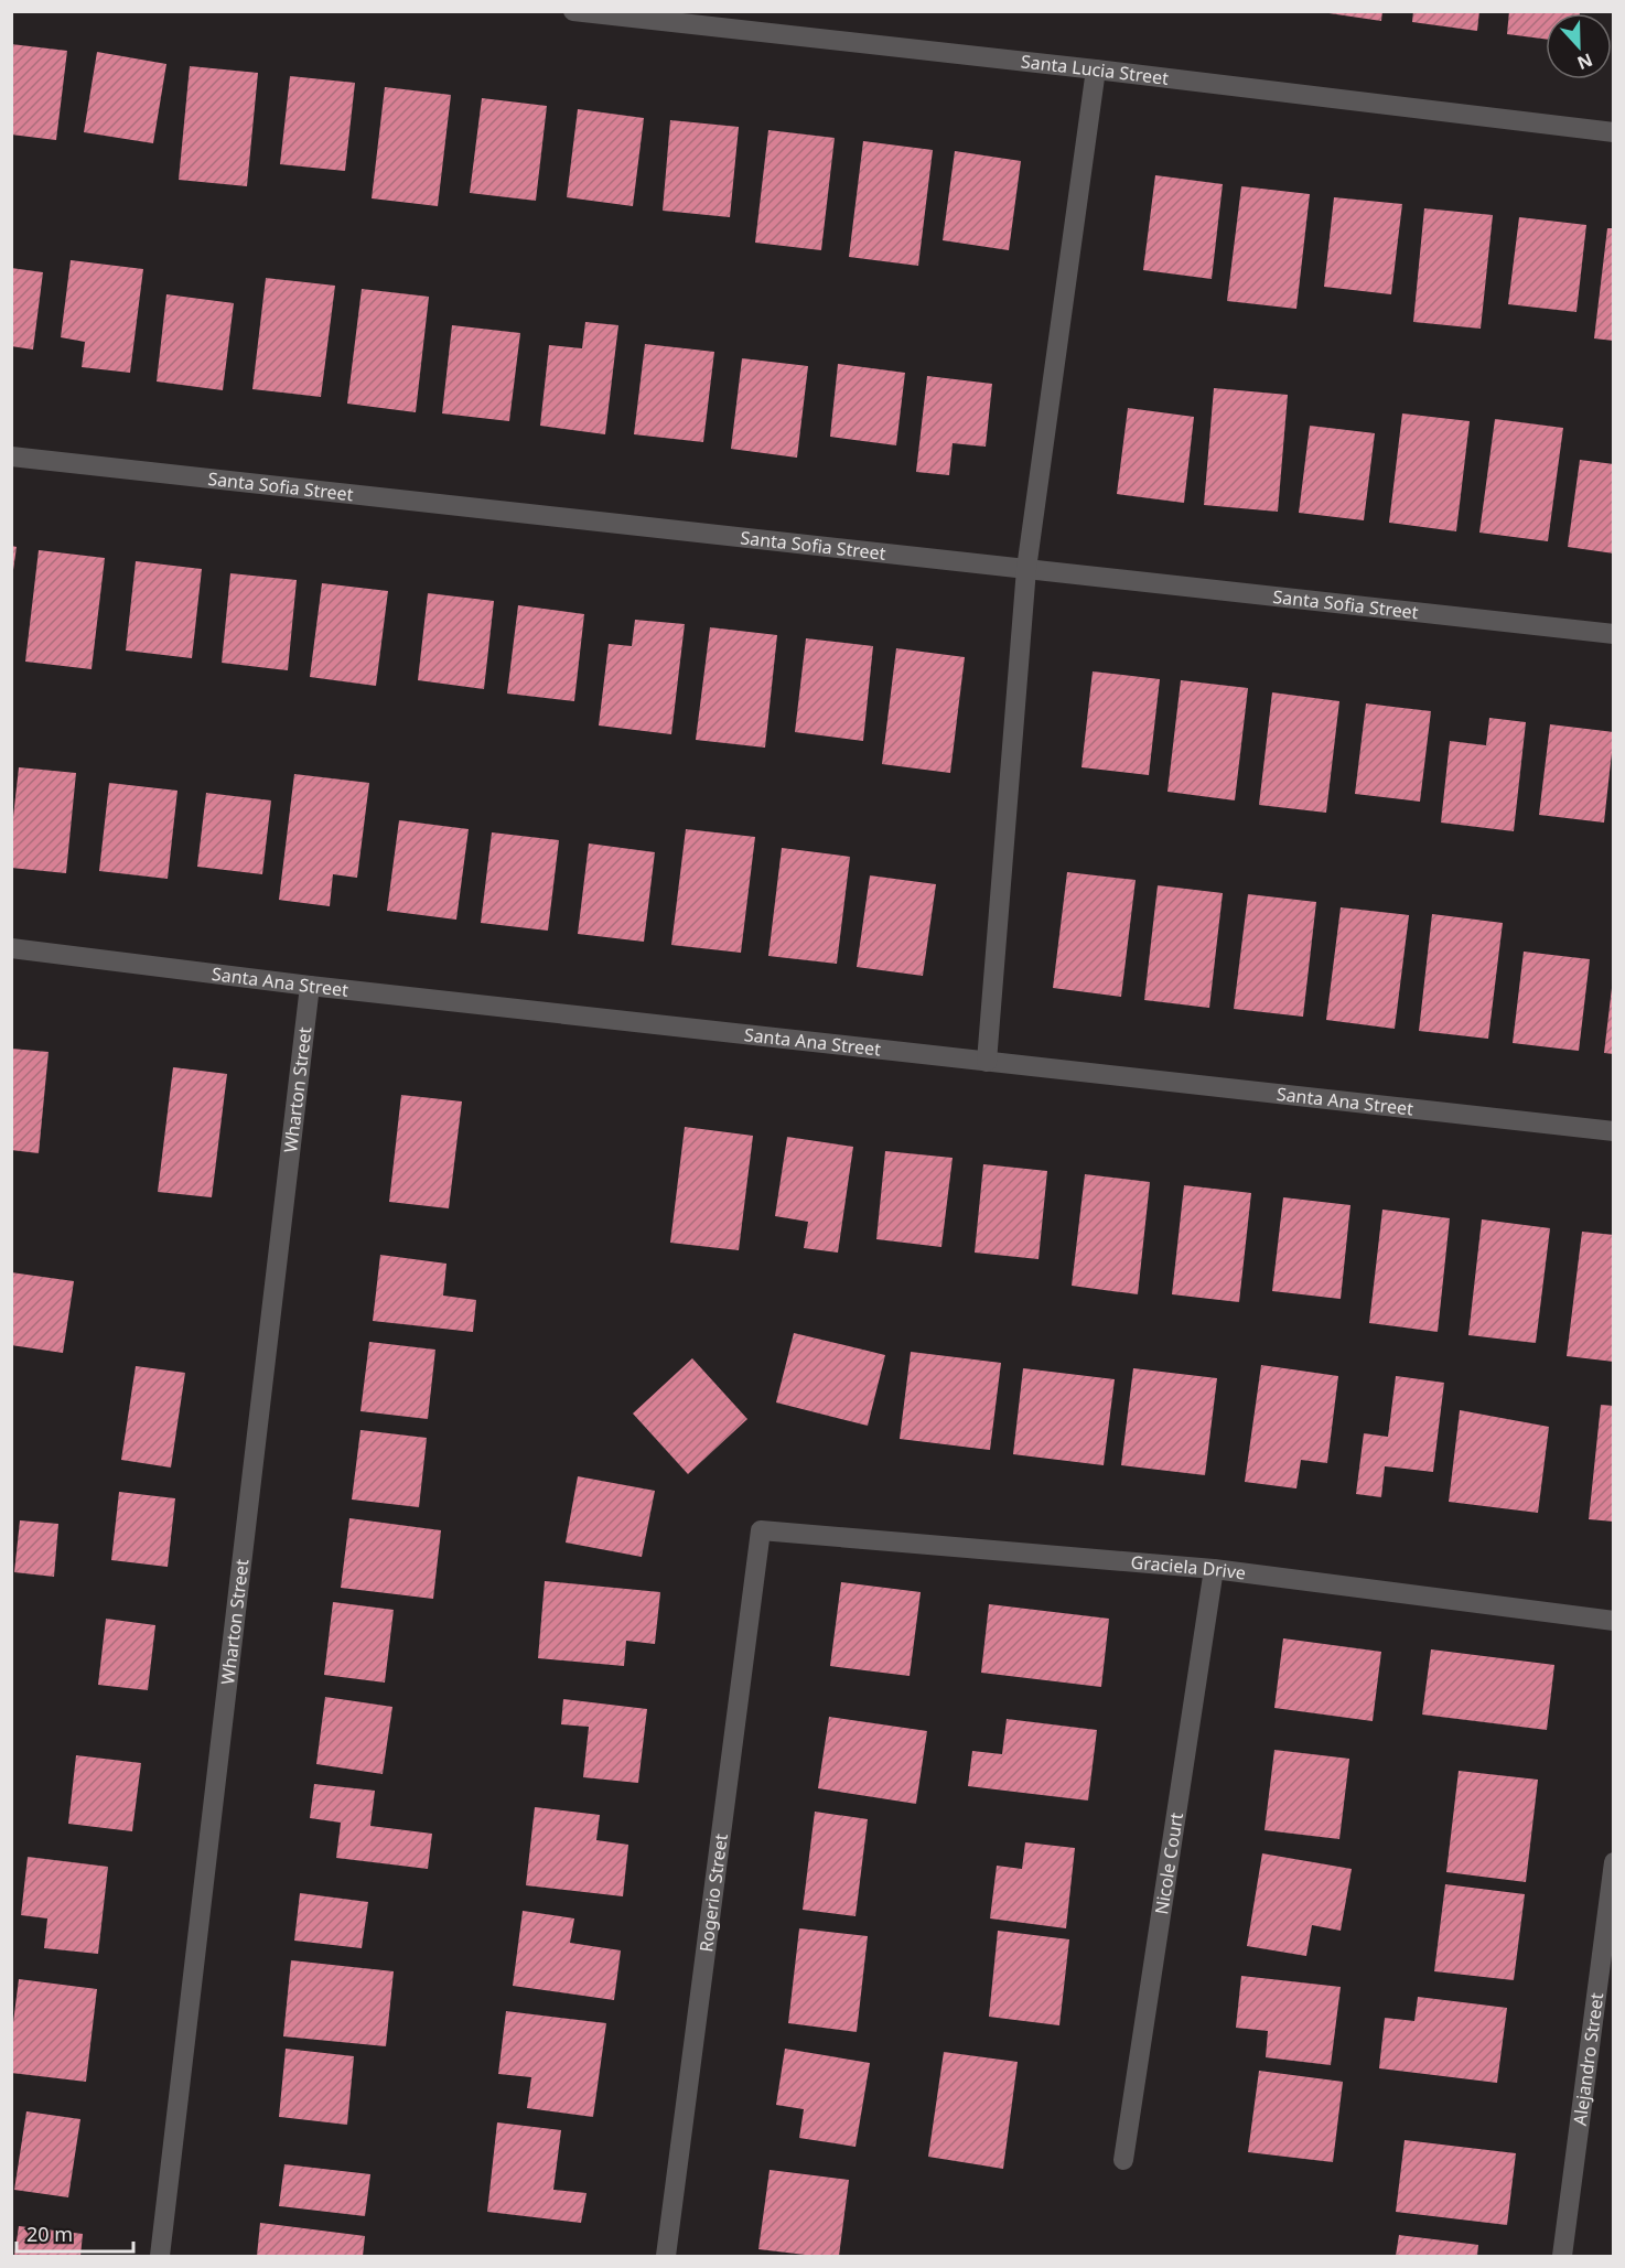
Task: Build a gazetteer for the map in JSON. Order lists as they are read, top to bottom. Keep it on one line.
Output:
{"streets":{"street":["Santa Lucia Street","Santa Sofia Street","Santa Ana Street","Wharton Street","Graciela Drive","Nicole Court","Rogerio Street","Alejandro Street"]},"crossings":[["Santa Ana Street","Wharton Street"],["Graciela Drive","Nicole Court"],["Graciela Drive","Rogerio Street"]],"scale_bar":"20 m","north":"bottom"}
